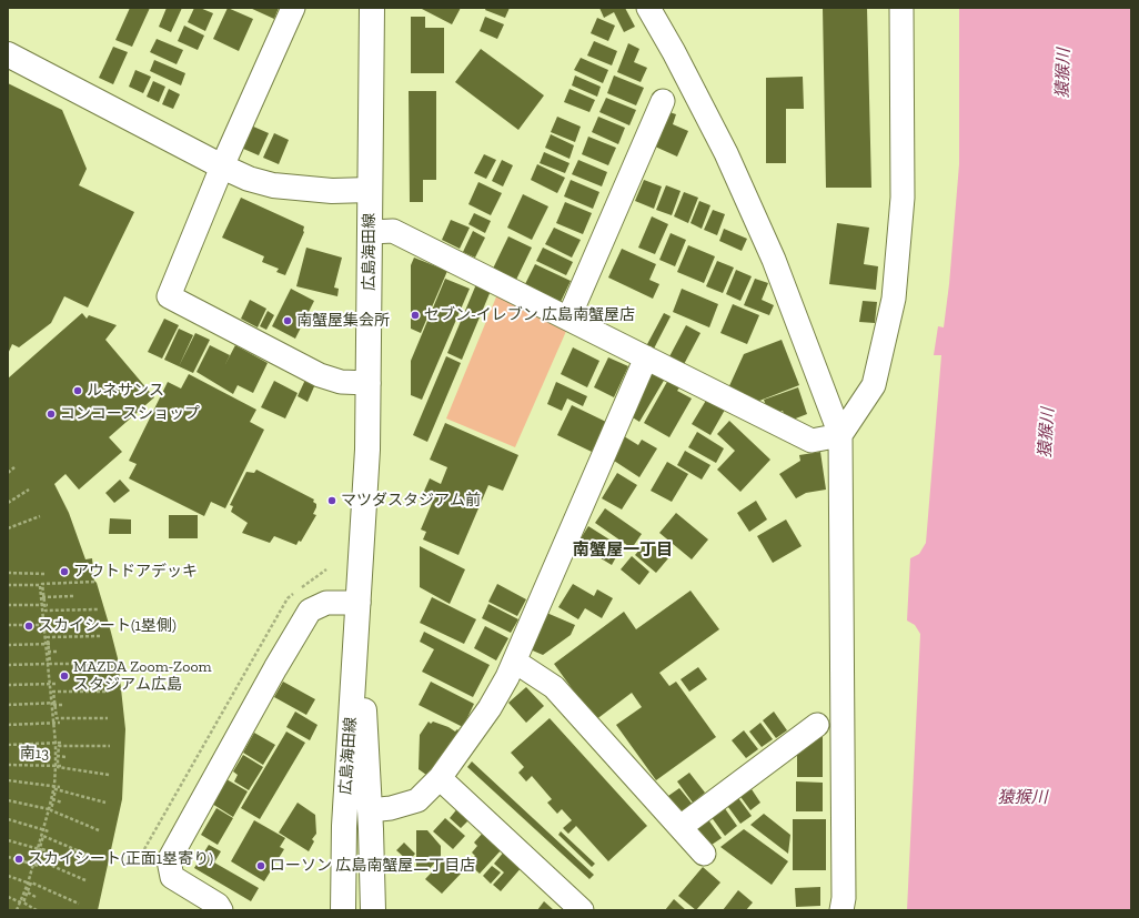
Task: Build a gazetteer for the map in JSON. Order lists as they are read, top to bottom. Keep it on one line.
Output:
{"streets":{"main road":["広島海田線"],"path":["南13"]},"districts":["南蟹屋一丁目"],"water":["猿猴川"],"places":["セブン-イレブン 広島南蟹屋店","南蟹屋集会所","ルネサンス","コンコースショップ","マツダスタジアム前","アウトドアデッキ","スカイシート(1塁側)","MAZDA Zoom-Zoom スタジアム広島","スカイシート(正面1塁寄り)","ローソン 広島南蟹屋二丁目店"]}
